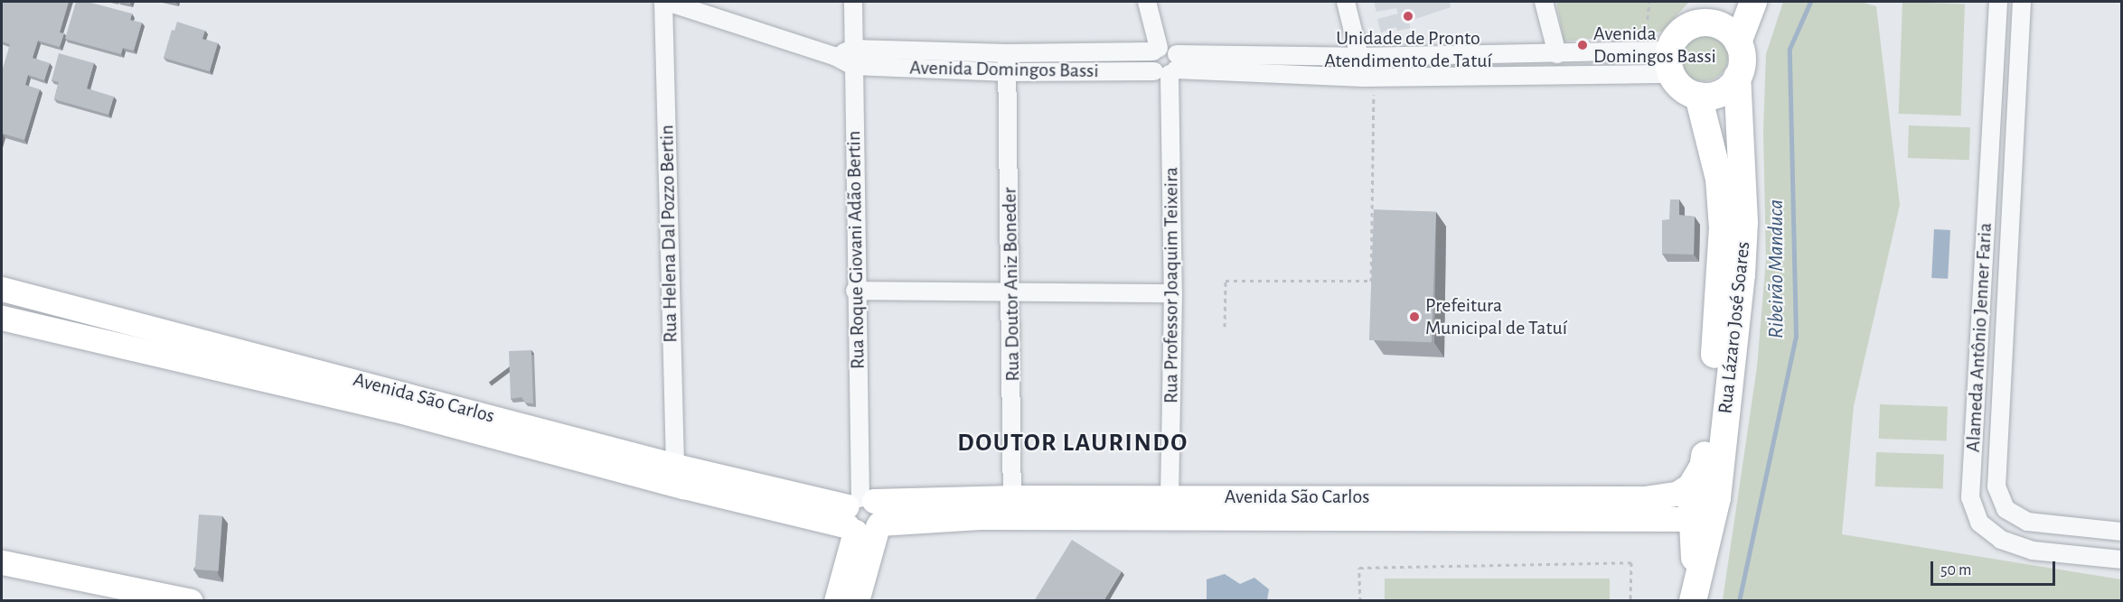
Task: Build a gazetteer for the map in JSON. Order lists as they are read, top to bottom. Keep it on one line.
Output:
{"streets":{"main road":["Rua Lázaro José Soares","Avenida São Carlos"],"street":["Avenida Domingos Bassi","Rua Helena Dal Pozzo Bertin","Rua Roque Giovani Adão Bertin","Rua Doutor Aniz Boneder","Rua Professor Joaquim Teixeira","Alameda Antônio Jenner Faria"]},"crossings":[["Avenida Domingos Bassi","Rua Roque Giovani Adão Bertin"],["Avenida Domingos Bassi","Rua Doutor Aniz Boneder"],["Avenida Domingos Bassi","Rua Professor Joaquim Teixeira"],["Avenida Domingos Bassi","Rua Lázaro José Soares"],["Rua Helena Dal Pozzo Bertin","Avenida São Carlos"],["Rua Roque Giovani Adão Bertin","Avenida São Carlos"],["Rua Doutor Aniz Boneder","Avenida São Carlos"],["Rua Professor Joaquim Teixeira","Avenida São Carlos"],["Rua Lázaro José Soares","Avenida São Carlos"]],"districts":["DOUTOR LAURINDO"],"water":["Ribeirão Manduca"],"places":["Unidade de Pronto Atendimento de Tatuí","Avenida Domingos Bassi","Prefeitura Municipal de Tatuí"],"scale_bar":"50 m"}
